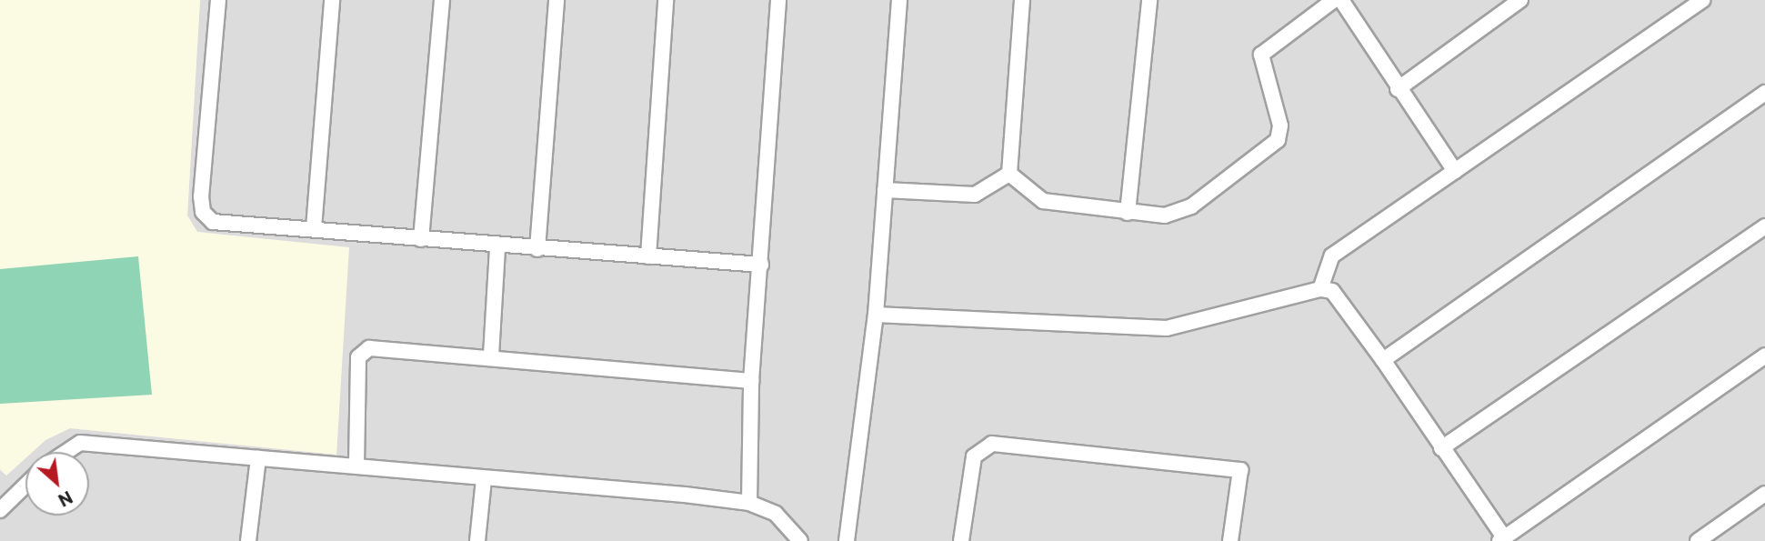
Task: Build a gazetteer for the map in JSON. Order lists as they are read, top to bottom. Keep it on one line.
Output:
{"north":"bottom right"}
